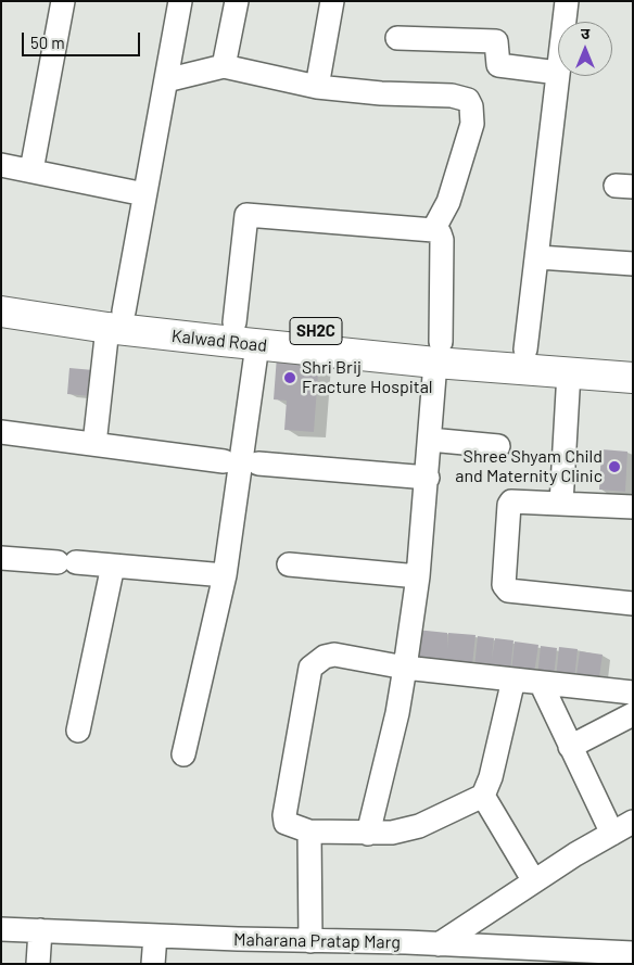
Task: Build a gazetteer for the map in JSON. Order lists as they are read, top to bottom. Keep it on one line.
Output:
{"streets":{"main road":["SH2C","Kalwad Road"],"street":["Maharana Pratap Marg"]},"places":["Shri Brij Fracture Hospital","Shree Shyam Child and Maternity Clinic"],"scale_bar":"50 m","north":"top"}
